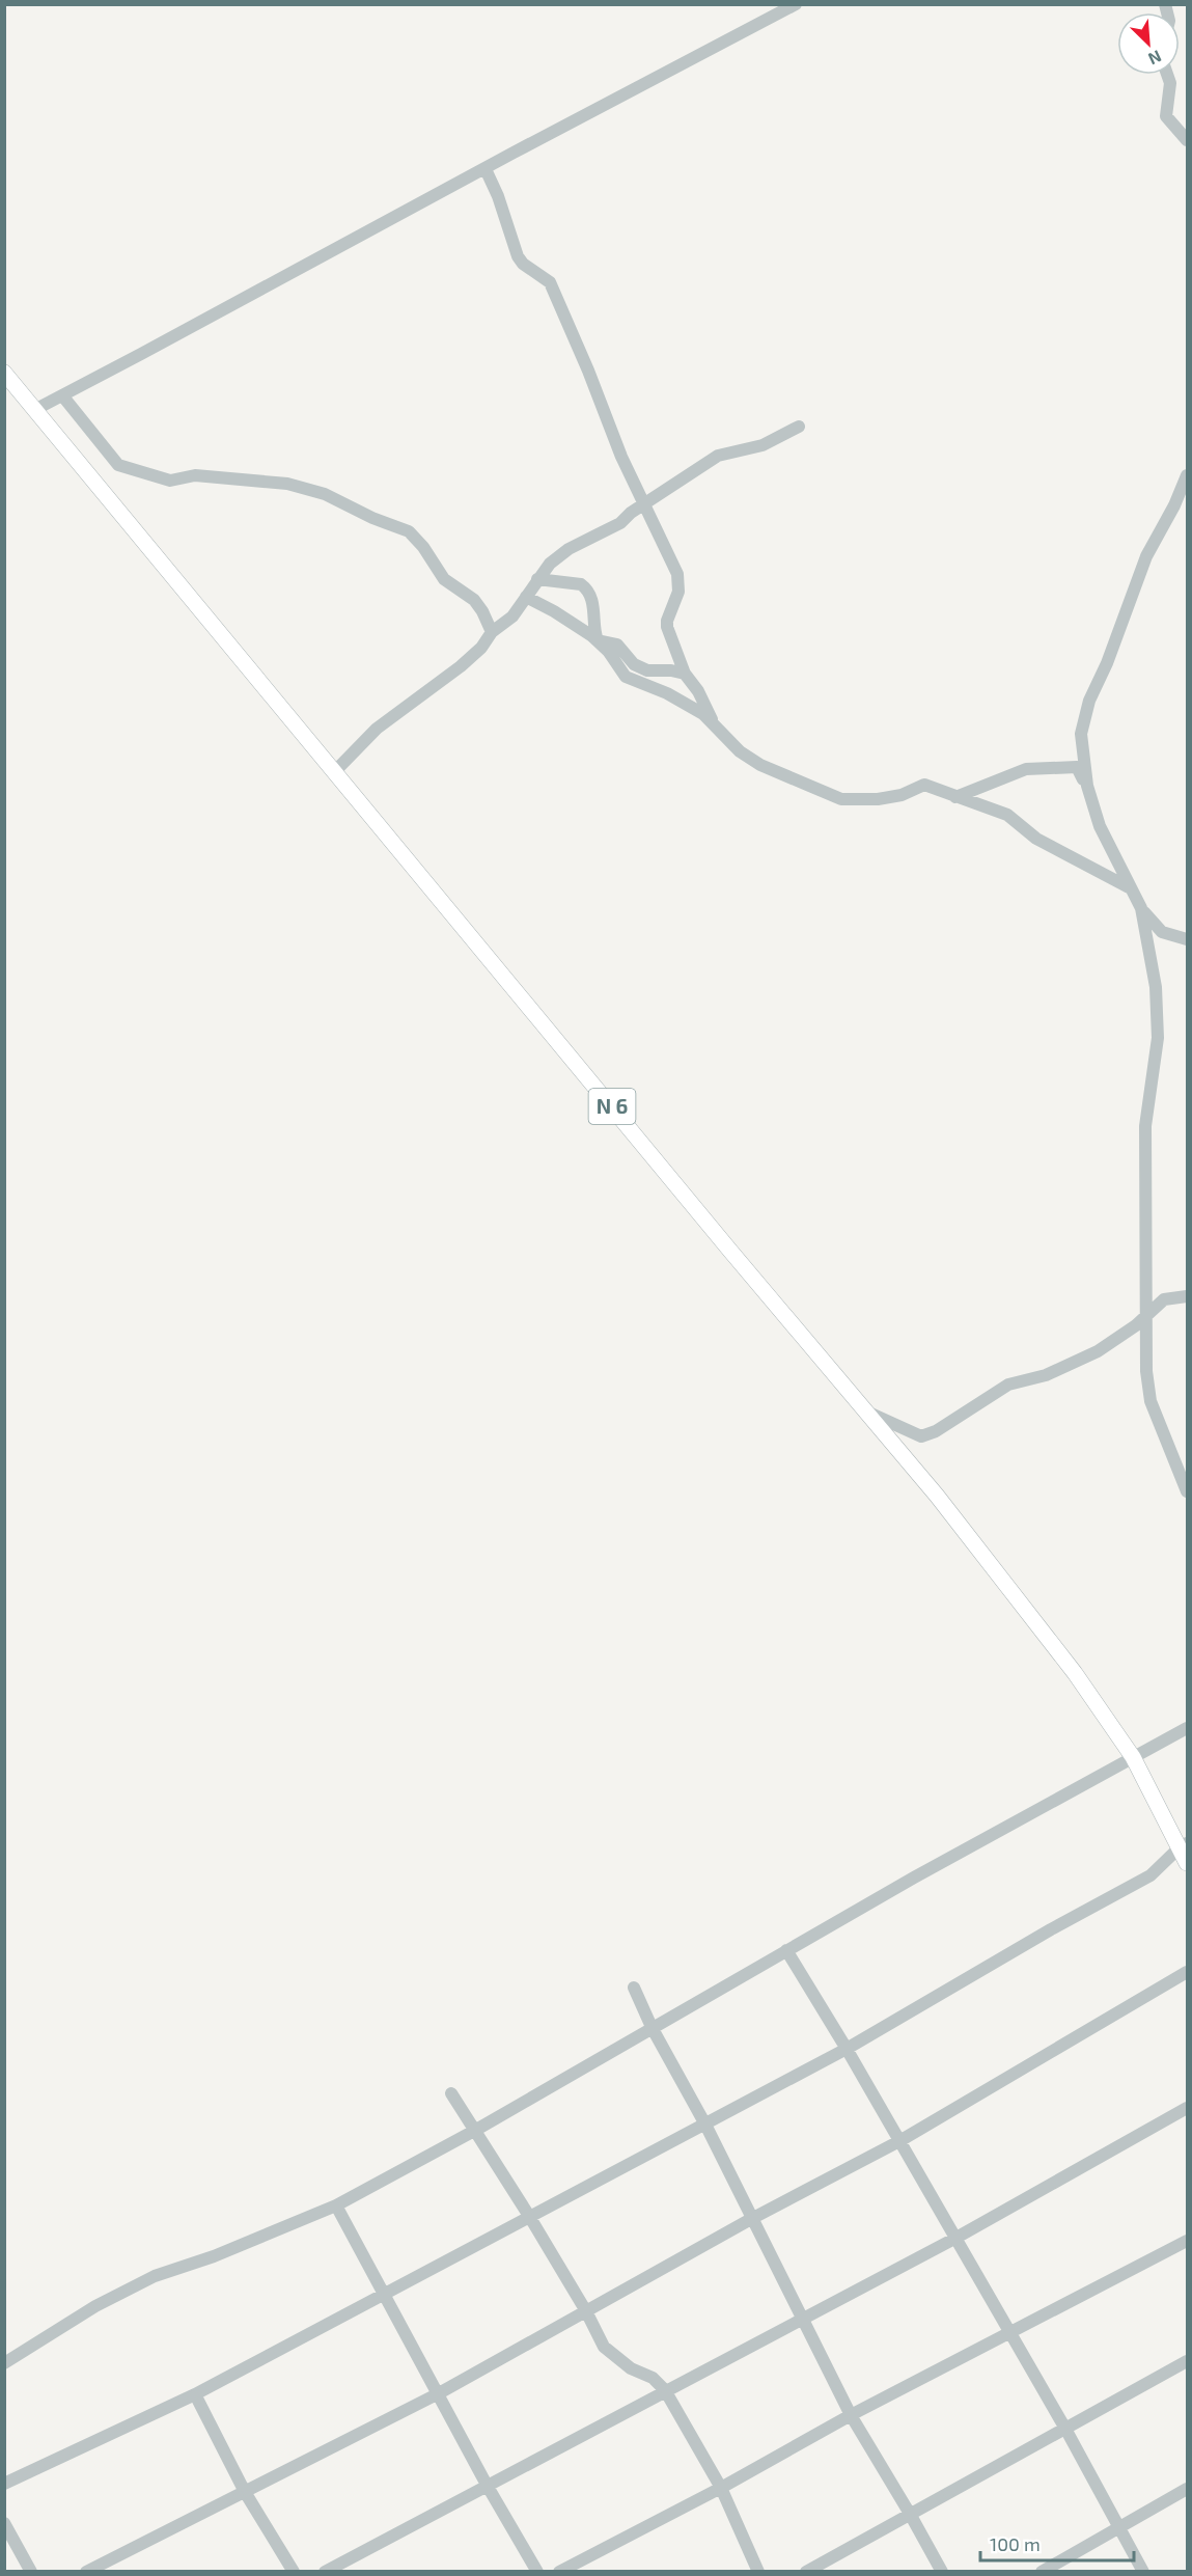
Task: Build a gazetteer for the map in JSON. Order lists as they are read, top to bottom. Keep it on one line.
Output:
{"streets":{"main road":["N 6"]},"scale_bar":"100 m","north":"bottom right"}
